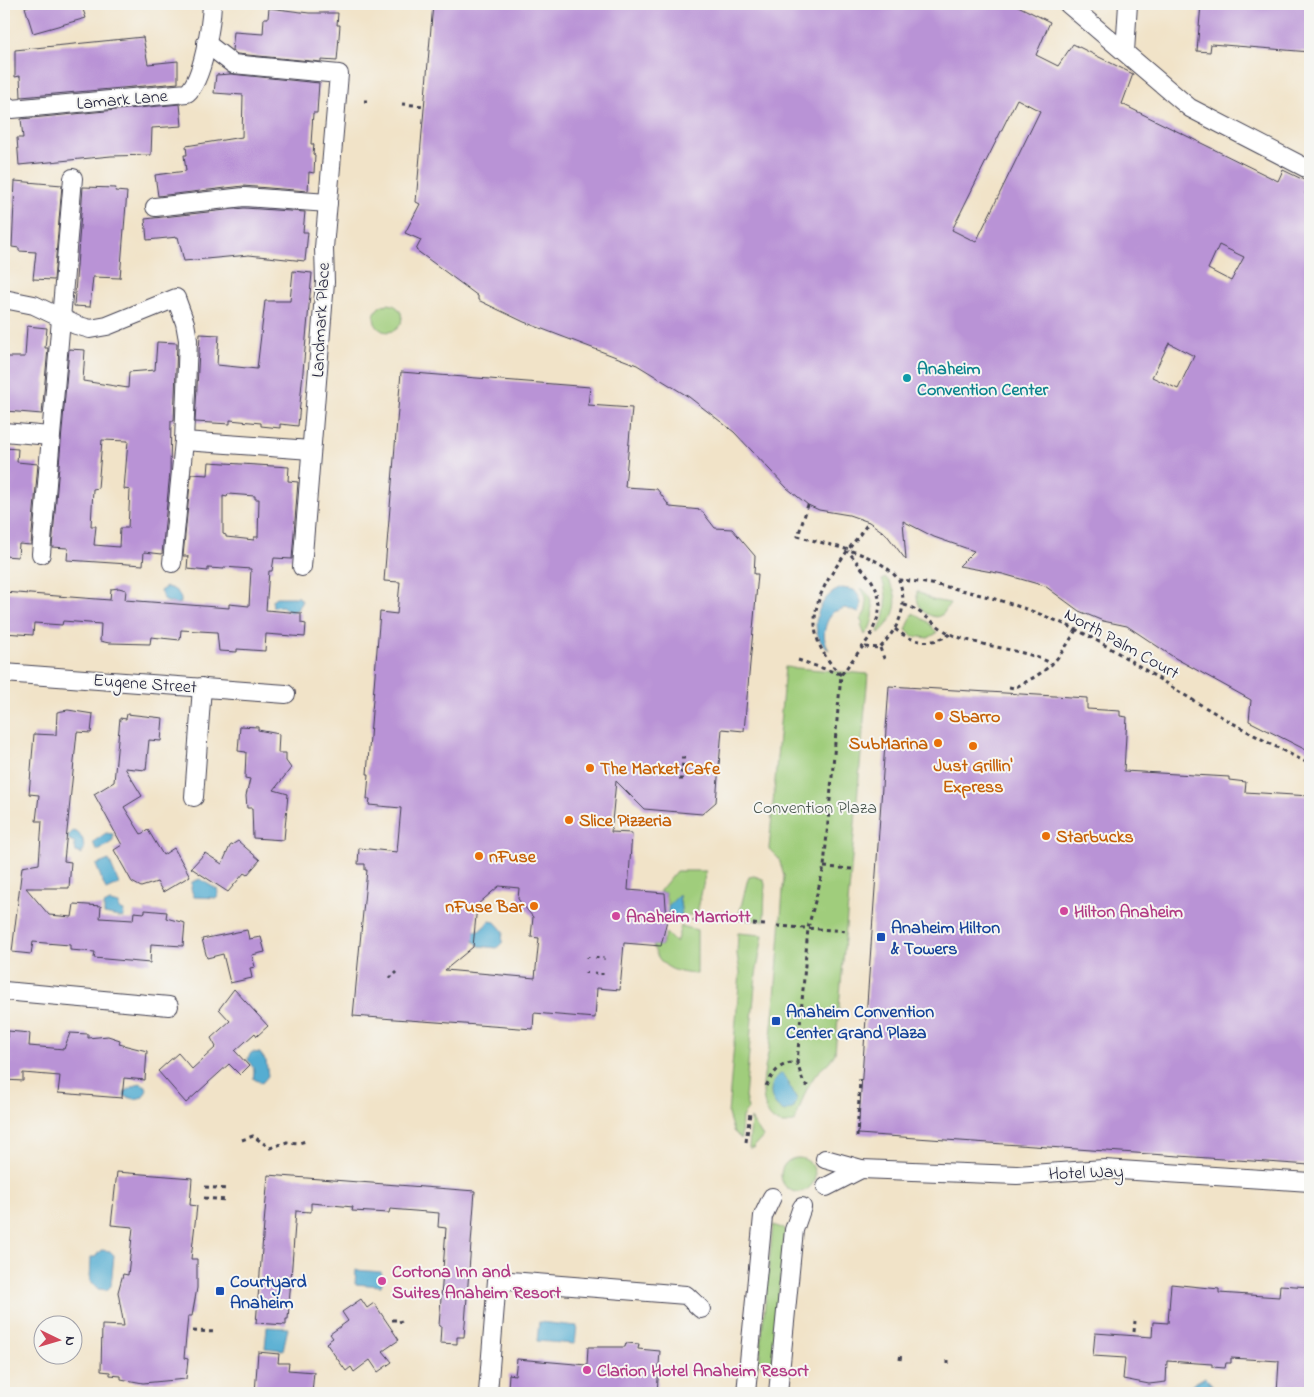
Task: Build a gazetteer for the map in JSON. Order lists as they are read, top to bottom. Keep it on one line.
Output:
{"streets":{"street":["Lamark Lane","Landmark Place","Eugene Street","Hotel Way"],"path":["North Palm Court"]},"crossings":[["Lamark Lane","Landmark Place"]],"parks":["Convention Plaza"],"places":{"other":["Anaheim Convention Center","Sbarro","SubMarina","Just Grillin' Express","The Market Cafe","Slice Pizzeria","Starbucks","nFuse","nFuse Bar","Hilton Anaheim","Anaheim Marriott","Cortona Inn and Suites Anaheim Resort","Clarion Hotel Anaheim Resort"],"transit":["Anaheim Hilton & Towers","Anaheim Convention Center Grand Plaza","Courtyard Anaheim"]},"north":"right"}
